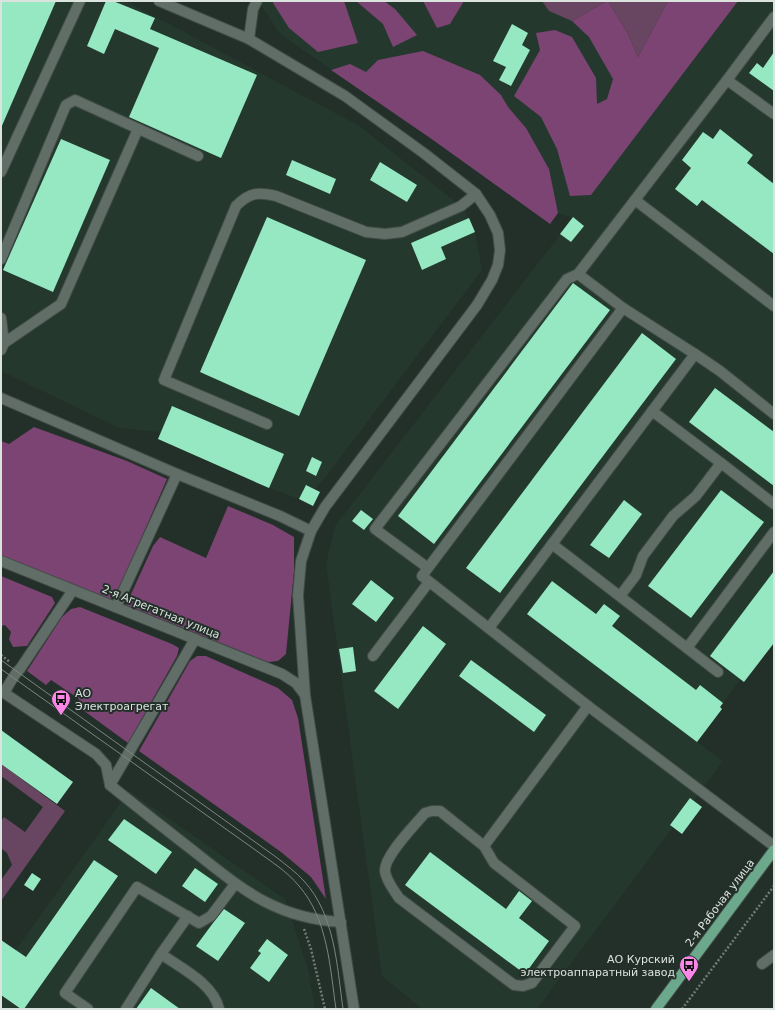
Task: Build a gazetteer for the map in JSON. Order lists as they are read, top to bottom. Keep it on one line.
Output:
{"streets":{"main road":["2-я Рабочая улица"],"street":["2-я Агрегатная улица"]},"places":{"bus stop":["АО Электроагрегат","АО Курский электроаппаратный завод"]}}
